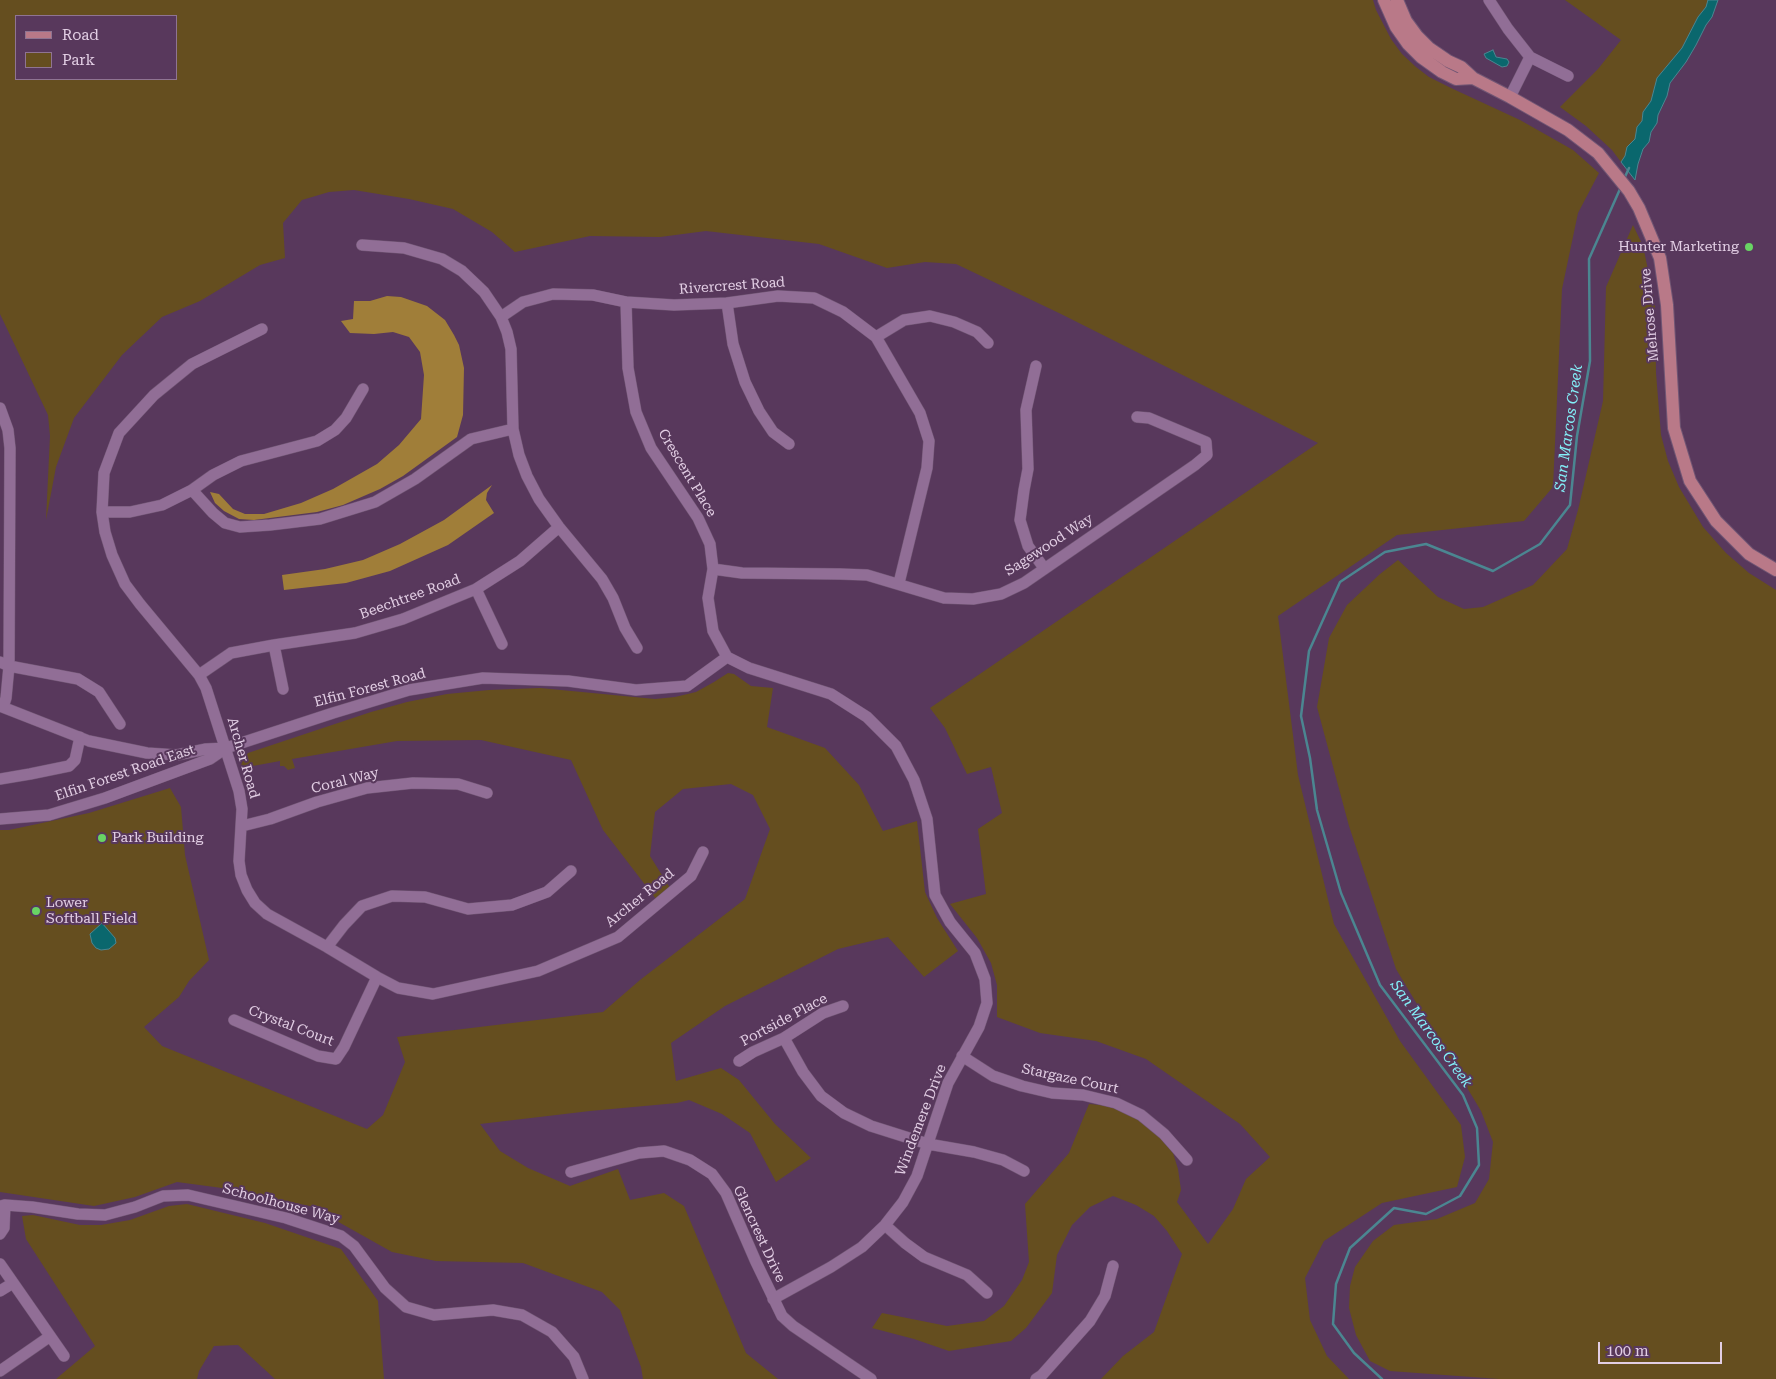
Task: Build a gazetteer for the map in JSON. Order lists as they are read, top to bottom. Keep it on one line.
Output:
{"streets":{"main road":["Melrose Drive"],"street":["Rivercrest Road","Crescent Place","Sagewood Way","Beechtree Road","Elfin Forest Road","Archer Road","Elfin Forest Road East","Coral Way","Portside Place","Crystal Court","Stargaze Court","Windemere Drive","Schoolhouse Way","Glencrest Drive"]},"crossings":[["Rivercrest Road","Crescent Place"],["Rivercrest Road","Sagewood Way"],["Crescent Place","Sagewood Way"],["Crescent Place","Elfin Forest Road"],["Crescent Place","Windemere Drive"],["Beechtree Road","Archer Road"],["Elfin Forest Road","Archer Road"],["Elfin Forest Road","Elfin Forest Road East"],["Elfin Forest Road","Windemere Drive"],["Archer Road","Elfin Forest Road East"],["Archer Road","Coral Way"],["Archer Road","Crystal Court"],["Stargaze Court","Windemere Drive"],["Windemere Drive","Glencrest Drive"]],"water":["San Marcos Creek"],"places":["Hunter Marketing","Park Building","Lower Softball Field"],"legend":["Road","Park"],"scale_bar":"100 m"}
